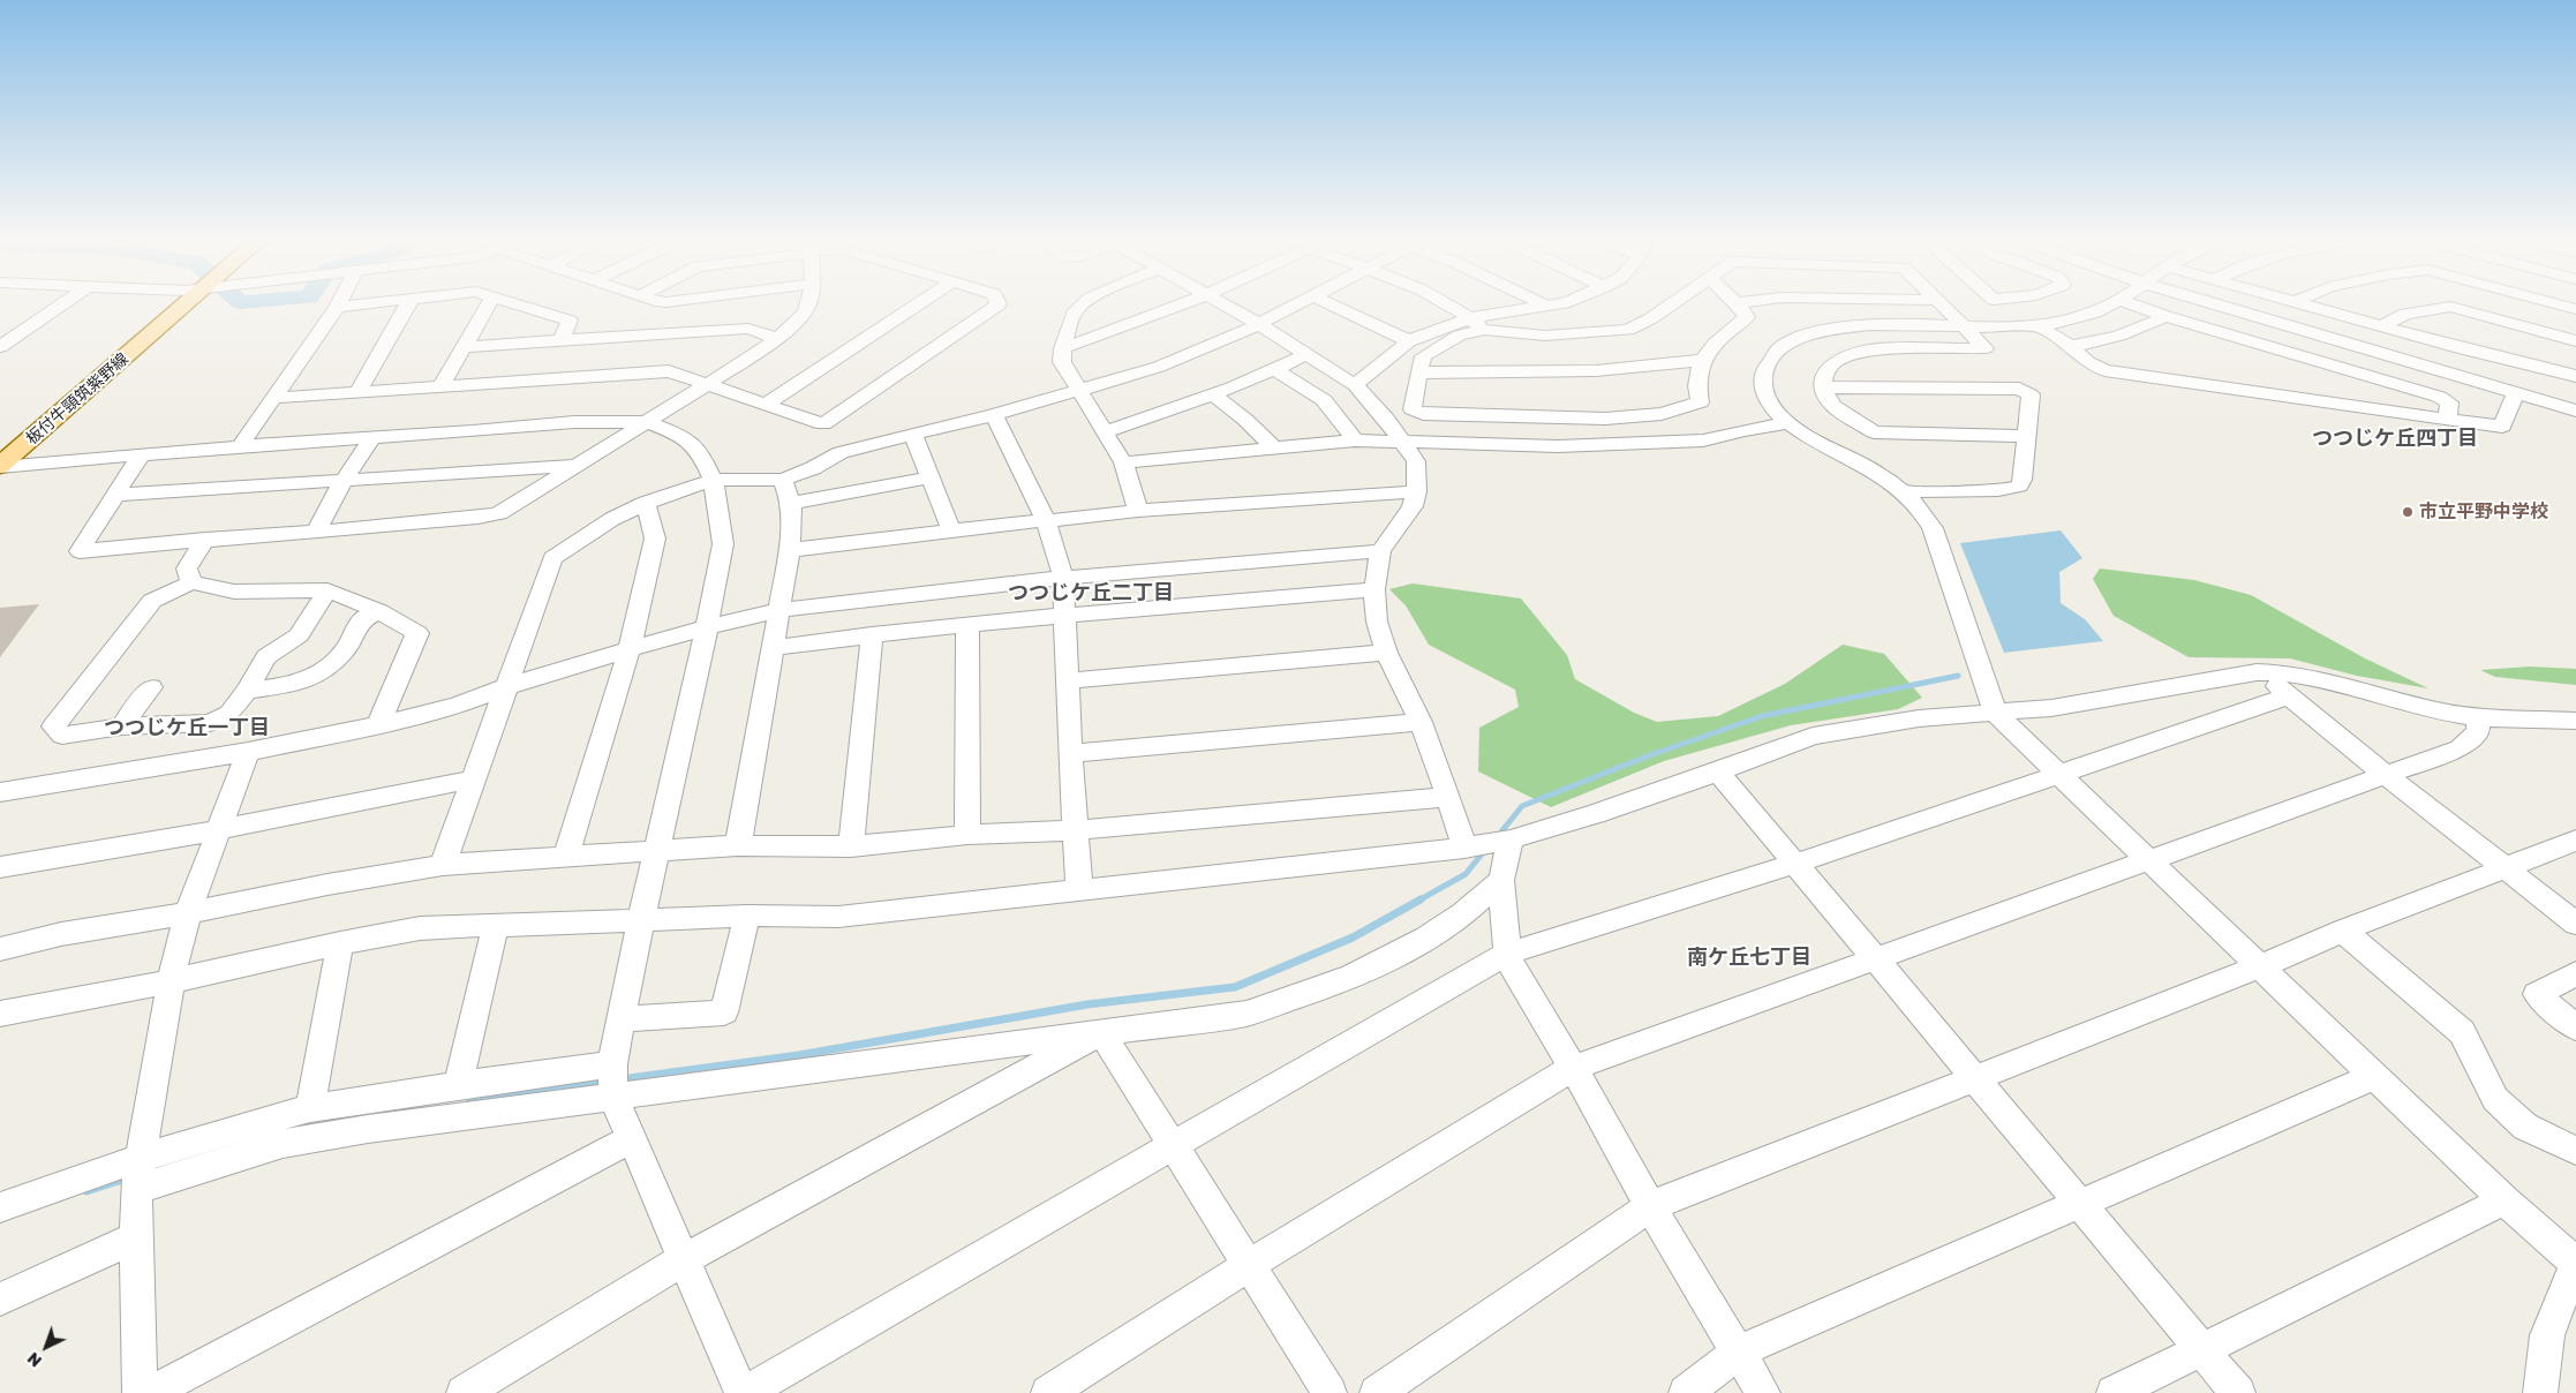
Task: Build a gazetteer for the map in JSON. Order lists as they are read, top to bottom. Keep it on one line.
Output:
{"streets":{"main road":["板付牛頸筑紫野線"]},"districts":["つつじケ丘四丁目","つつじケ丘二丁目","つつじケ丘一丁目","南ケ丘七丁目"],"places":["市立平野中学校"],"north":"bottom left"}
